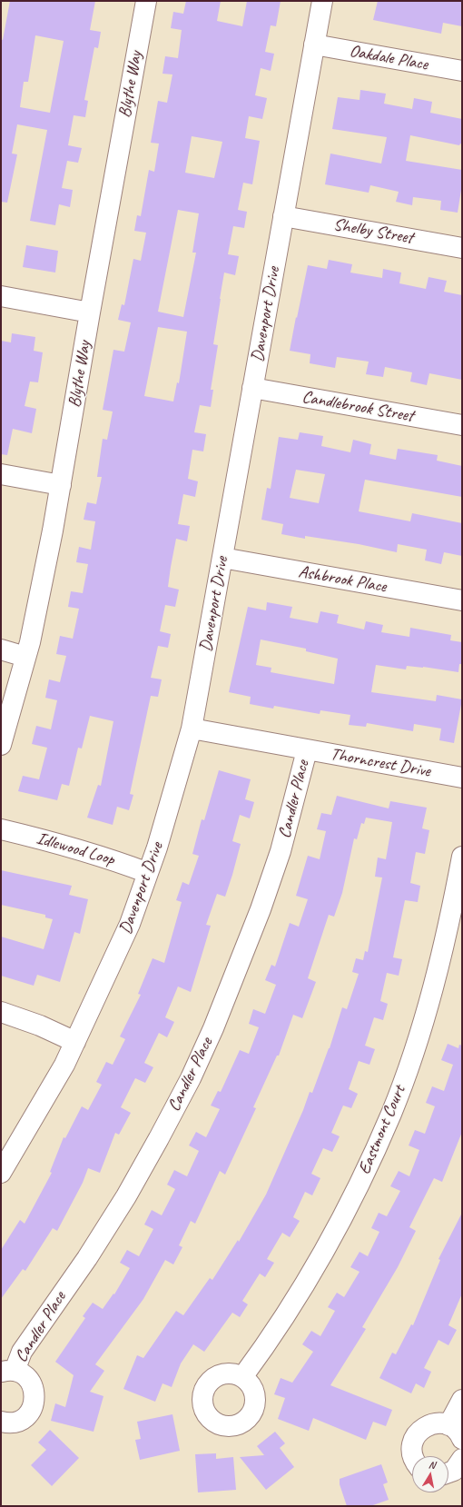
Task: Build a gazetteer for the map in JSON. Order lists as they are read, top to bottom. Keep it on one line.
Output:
{"streets":{"street":["Oakdale Place","Blythe Way","Shelby Street","Davenport Drive","Candlebrook Street","Ashbrook Place","Thorncrest Drive","Candler Place","Idlewood Loop","Eastmont Court"]},"crossings":[["Oakdale Place","Davenport Drive"],["Shelby Street","Davenport Drive"],["Davenport Drive","Candlebrook Street"],["Davenport Drive","Ashbrook Place"],["Davenport Drive","Thorncrest Drive"],["Davenport Drive","Idlewood Loop"],["Thorncrest Drive","Candler Place"]],"north":"top"}
